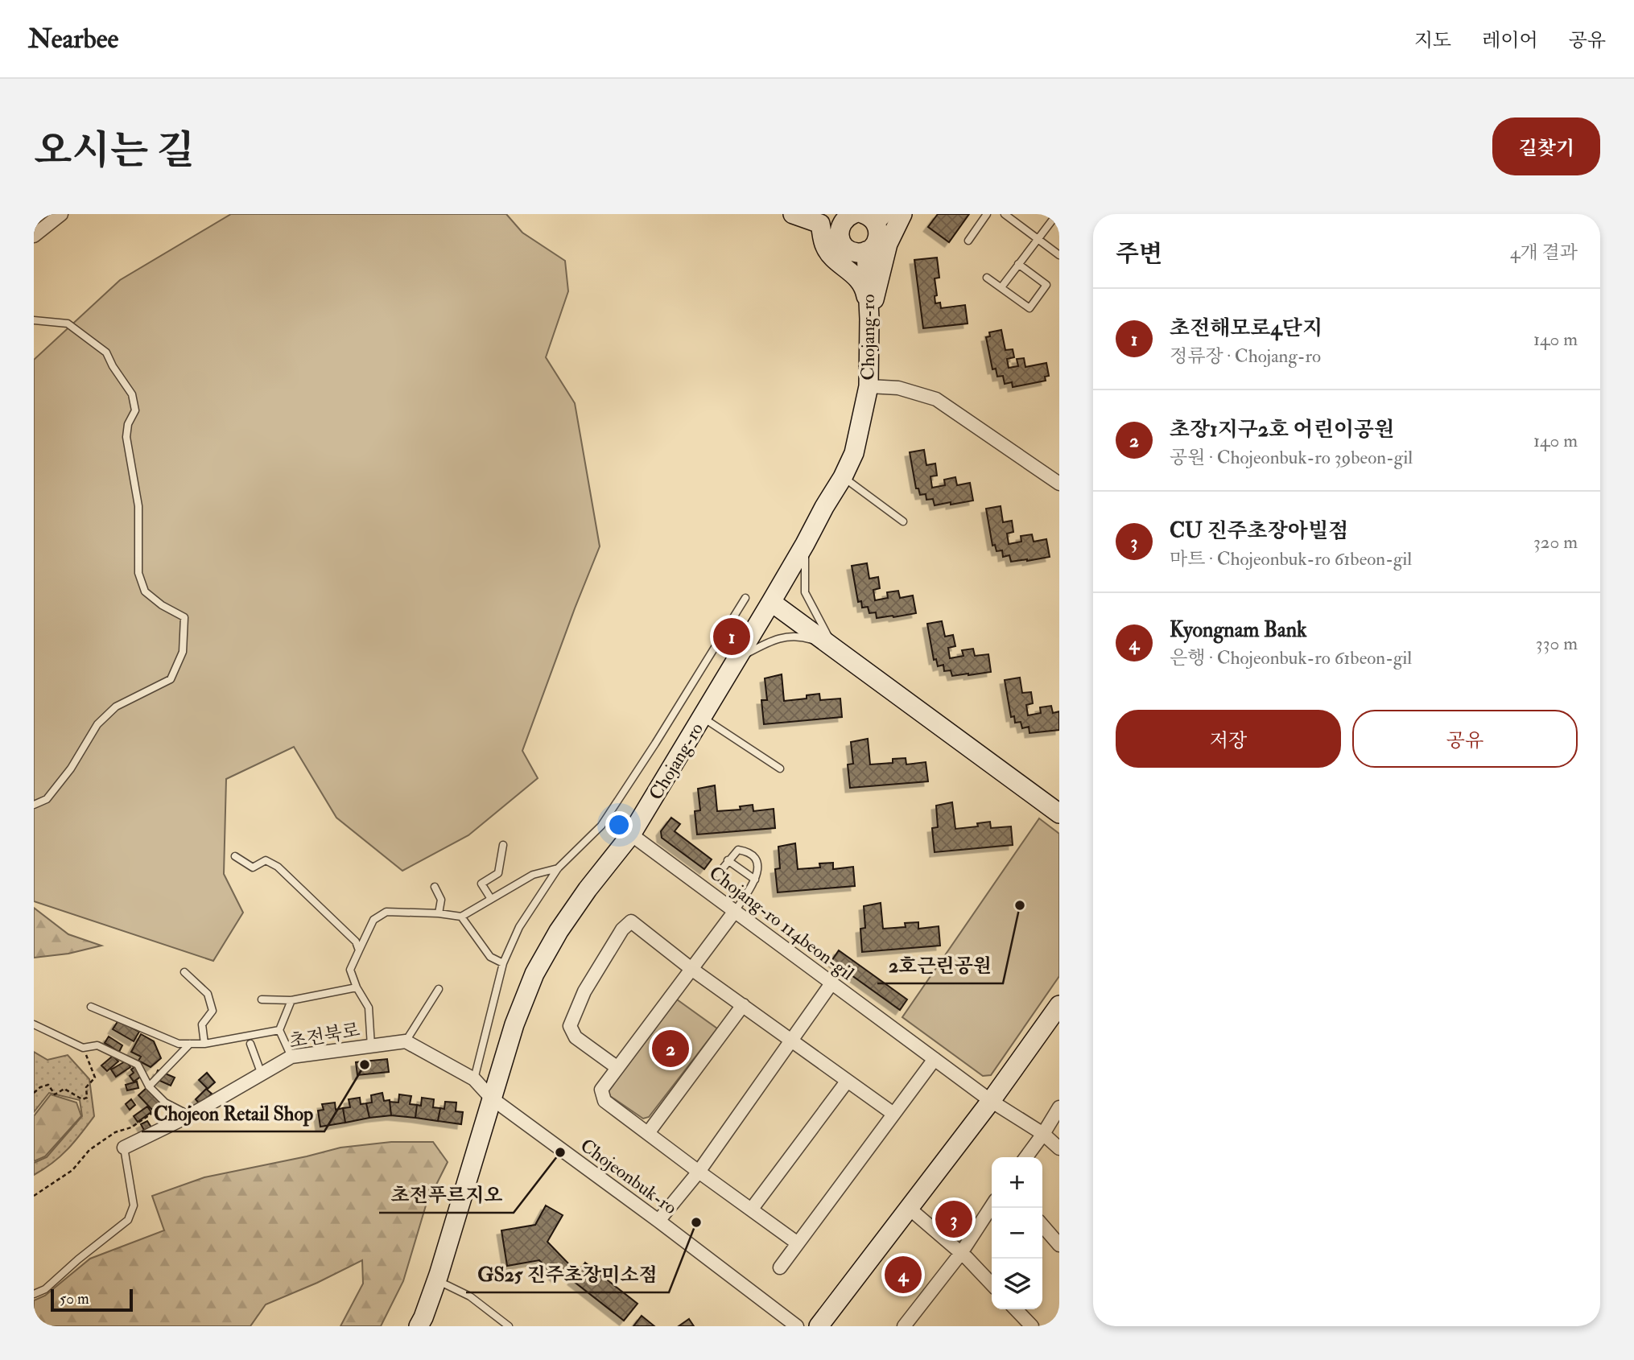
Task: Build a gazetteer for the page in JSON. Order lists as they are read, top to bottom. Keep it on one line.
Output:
{"streets":{"street":["Chojang-ro","Chojang-ro 114beon-gil","초전북로","Chojeonbuk-ro"]},"crossings":[["Chojang-ro","Chojang-ro 114beon-gil"],["Chojang-ro","Chojeonbuk-ro"]],"places":["2호근린공원","Chojeon Retail Shop","초전푸르지오","GS25 진주초장미소점"],"scale_bar":"50 m","page":{"header":"Nearbee","nav":["지도","레이어","공유"],"buttons":["길찾기",["저장","공유"]],"title":"오시는 길","heading":["주변","4개 결과"],"list":[{"mark":"1","name":"초전해모로4단지","note":"정류장 · Chojang-ro","value":"140 m"},{"mark":"2","name":"초장1지구2호 어린이공원","note":"공원 · Chojeonbuk-ro 39beon-gil","value":"140 m"},{"mark":"3","name":"CU 진주초장아빌점","note":"마트 · Chojeonbuk-ro 61beon-gil","value":"320 m"},{"mark":"4","name":"Kyongnam Bank","note":"은행 · Chojeonbuk-ro 61beon-gil","value":"330 m"}],"pins":["1","2","3","4"],"map_buttons":["+","−"],"scale":"50 m"}}
